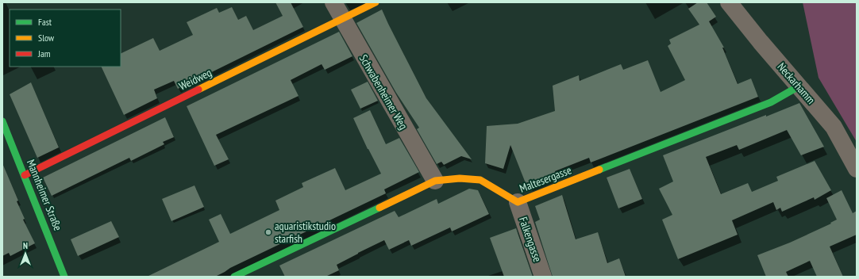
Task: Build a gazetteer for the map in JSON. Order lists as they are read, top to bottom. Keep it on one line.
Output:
{"streets":{"street":["Weidweg","Neckarhamm","Schwabenheimer Weg","Maltesergasse","Mannheimer Straße","Falkengasse"]},"crossings":[["Weidweg","Schwabenheimer Weg"],["Weidweg","Mannheimer Straße"],["Neckarhamm","Maltesergasse"],["Schwabenheimer Weg","Maltesergasse"],["Maltesergasse","Falkengasse"]],"places":["aquaristikstudio starfish"],"legend":["Fast","Slow","Jam"],"north":"top"}
